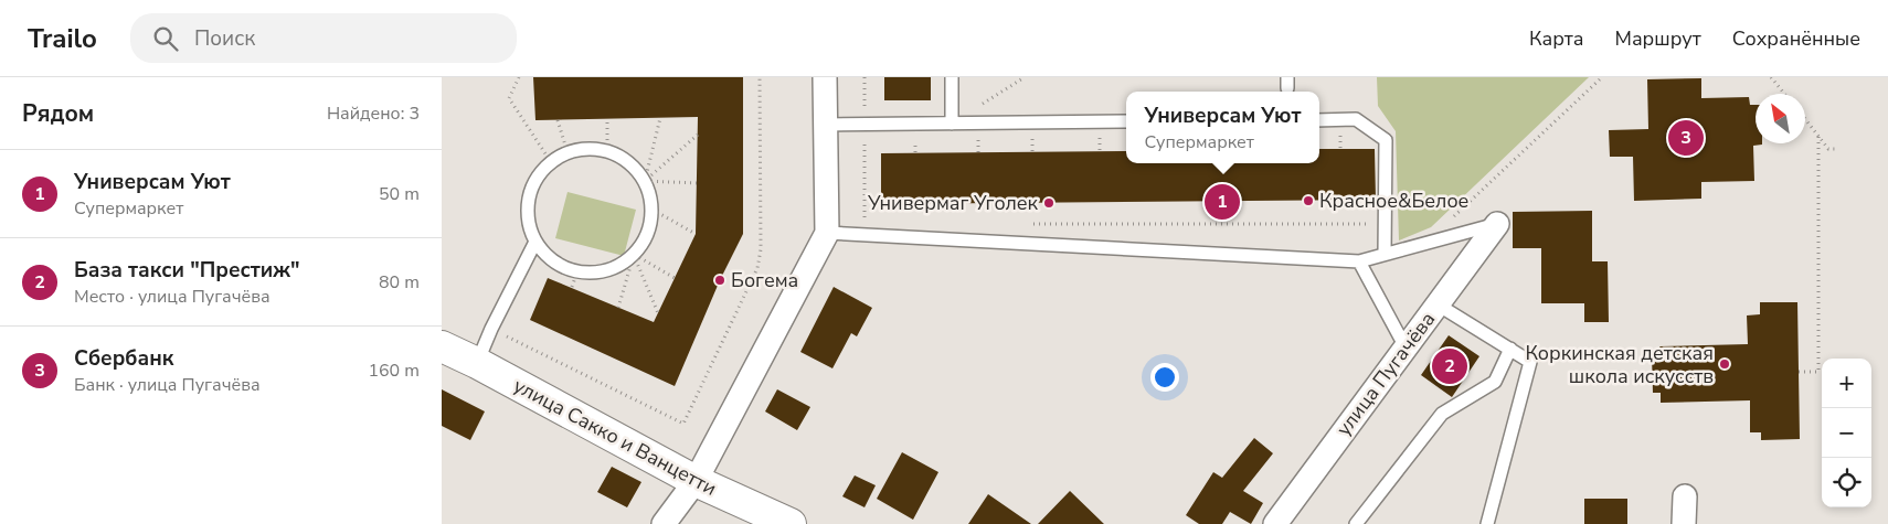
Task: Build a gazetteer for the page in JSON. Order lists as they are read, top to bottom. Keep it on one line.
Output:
{"streets":{"street":["улица Пугачёва","улица Сакко и Ванцетти"]},"places":["Красное&Белое","Универмаг Уголек","Богема","Коркинская детская школа искусств"],"north":"top left","page":{"header":"Trailo","search":"Поиск","nav":["Карта","Маршрут","Сохранённые"],"heading":["Рядом","Найдено: 3"],"popup":["Универсам Уют","Супермаркет"],"pins":["3","1","2"],"list":[{"mark":"1","name":"Универсам Уют","note":"Супермаркет","value":"50 m"},{"mark":"2","name":"База такси \"Престиж\"","note":"Место · улица Пугачёва","value":"80 m"},{"mark":"3","name":"Сбербанк","note":"Банк · улица Пугачёва","value":"160 m"}],"map_buttons":["+","−"]}}
